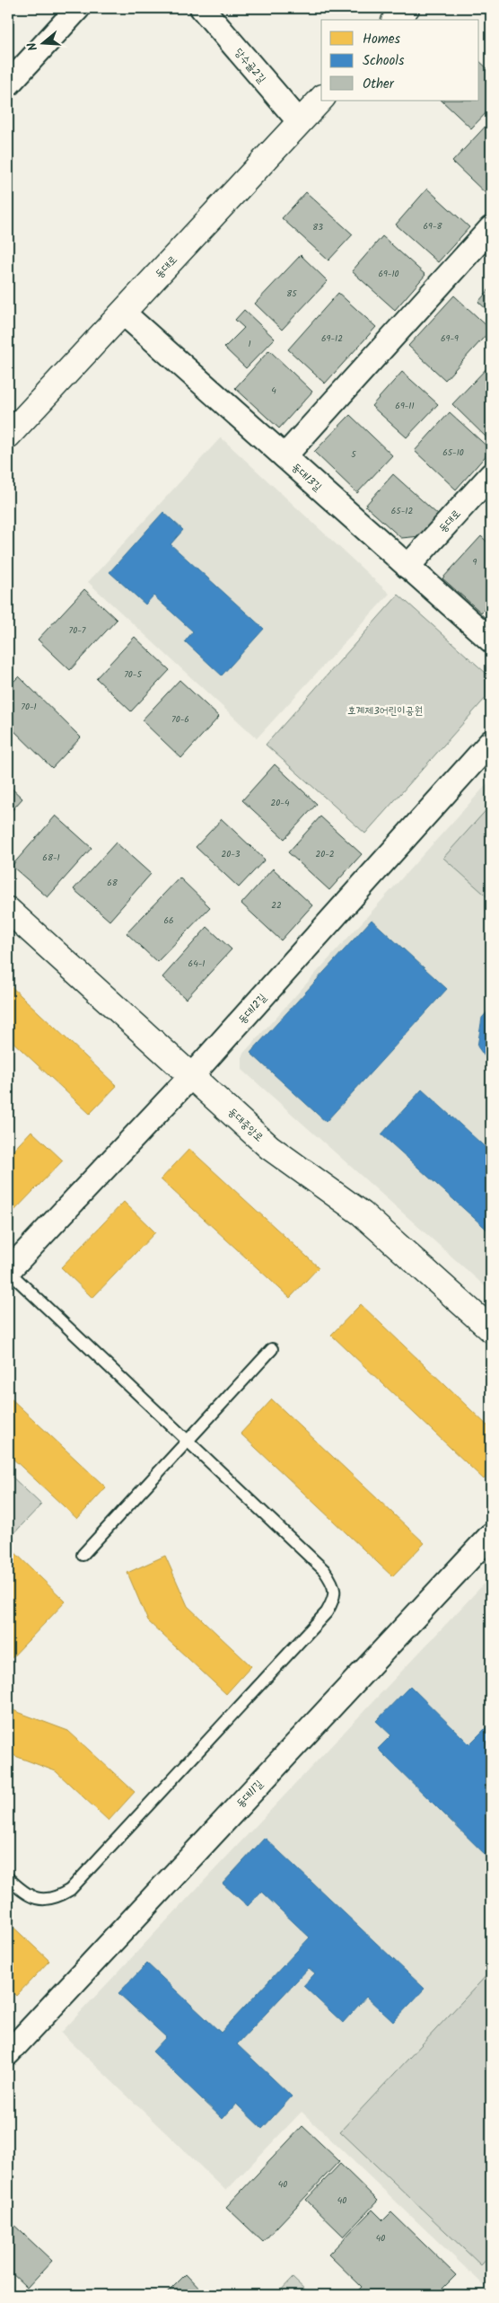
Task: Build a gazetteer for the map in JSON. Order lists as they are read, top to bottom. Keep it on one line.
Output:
{"streets":{"street":["당수골2길","동대로","동대13길","동대12길","동대중앙로","동대11길"]},"crossings":[["당수골2길","동대로"],["동대로","동대13길"],["동대12길","동대중앙로"]],"parks":["호계제3어린이공원"],"house_numbers":["69-8","83","69-10","85","69-12","69-9","1","4","69-11","65-10","5","65-12","9","70-7","70-5","70-1","70-6","20-4","20-3","20-2","68-1","68","22","66","64-1","40","40","40"],"legend":["Homes","Schools","Other"],"north":"left"}
